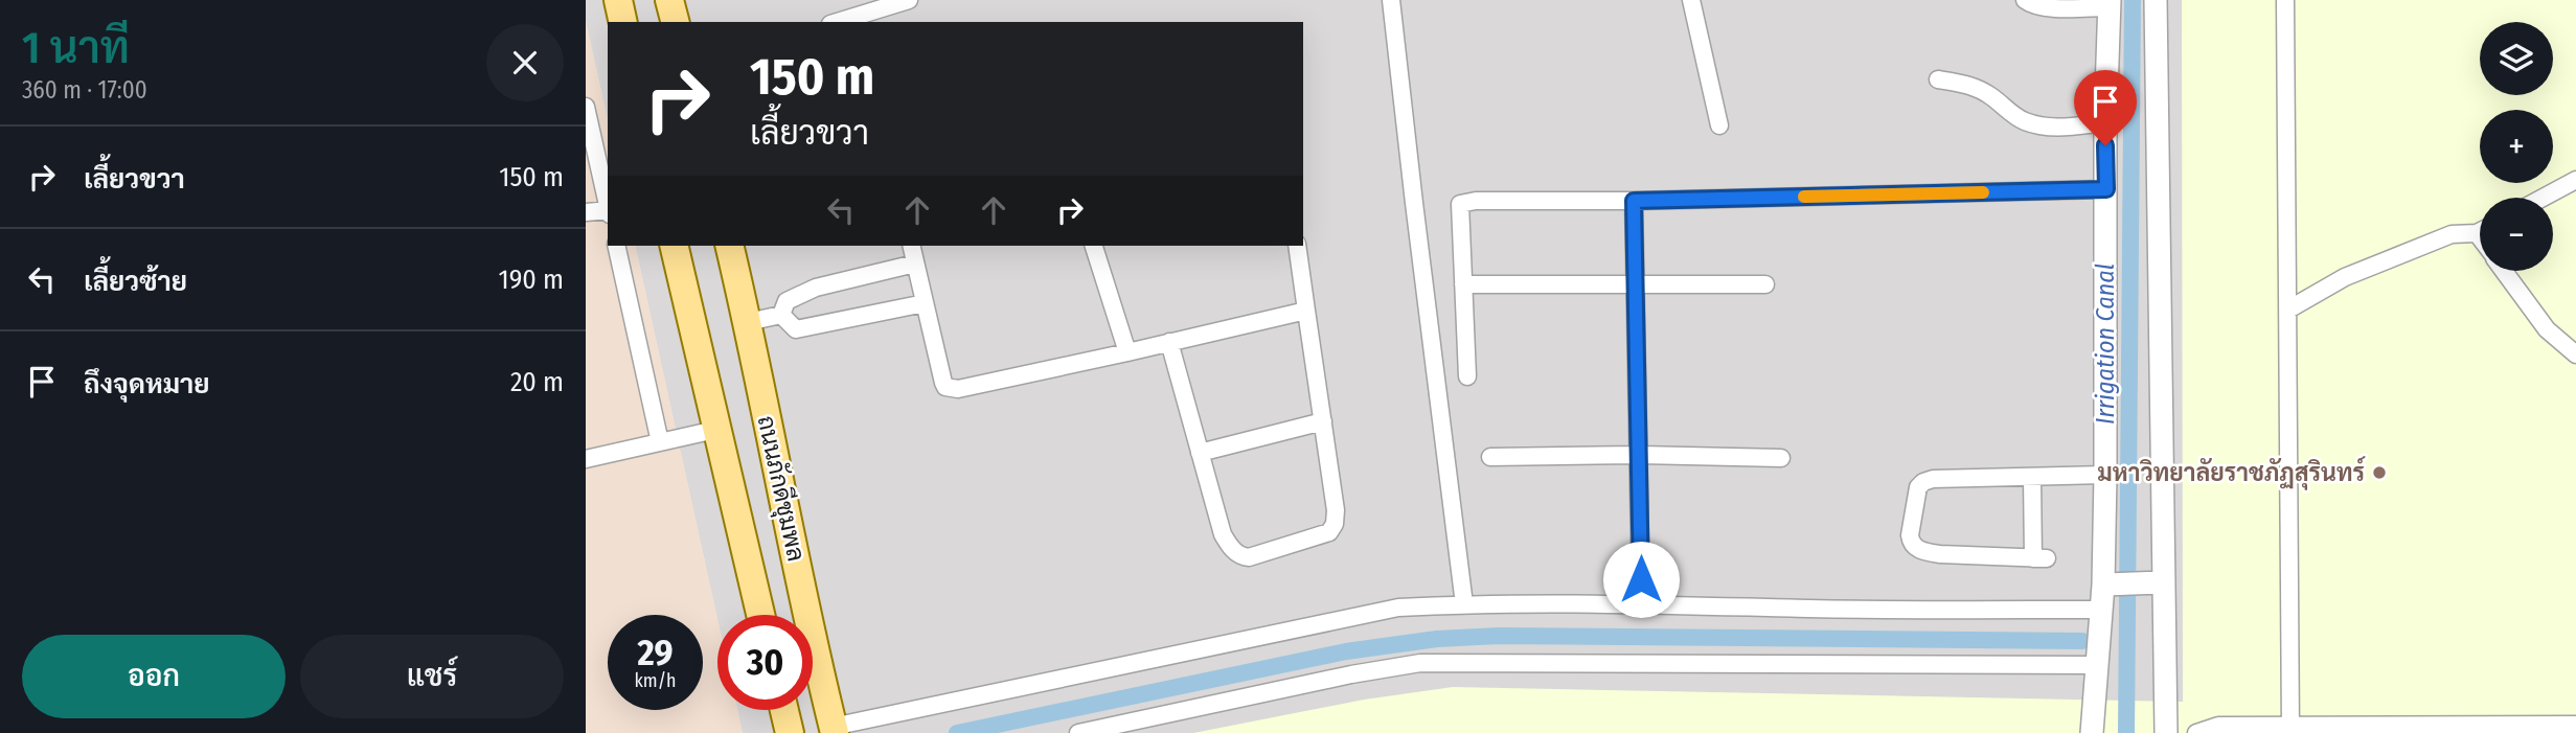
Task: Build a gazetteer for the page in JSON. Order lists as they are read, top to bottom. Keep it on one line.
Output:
{"streets":{"main road":["ถนนภักดีชุมพล"]},"water":["Irrigation Canal"],"places":["มหาวิทยาลัยราชภัฏสุรินทร์"],"page":{"heading":["1 นาที","360 m · 17:00"],"map_buttons":["+","−"],"turn":["150 m","เลี้ยวขวา"],"list":[{"name":"เลี้ยวขวา","value":"150 m"},{"name":"เลี้ยวซ้าย","value":"190 m"},{"name":"ถึงจุดหมาย","value":"20 m"}],"speed":"29 km/h","limit":"30","buttons":["ออก","แชร์"]}}
